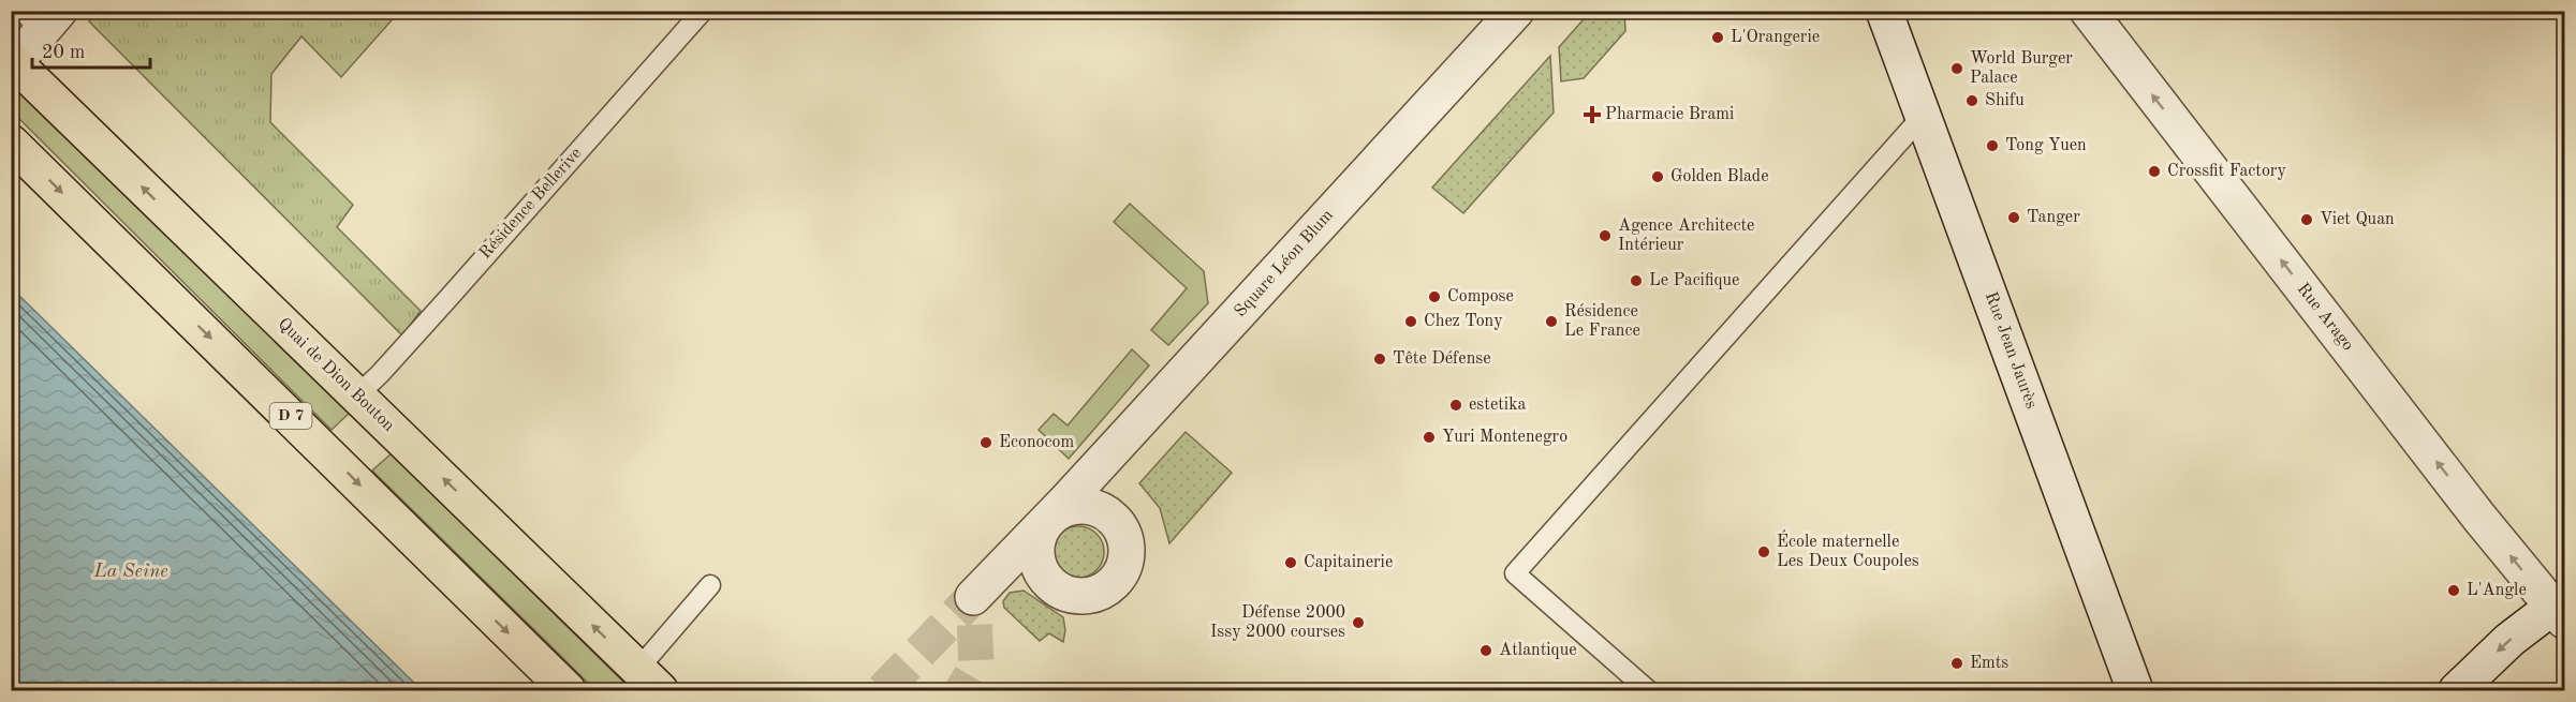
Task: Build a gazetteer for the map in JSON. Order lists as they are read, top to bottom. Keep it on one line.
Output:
{"streets":{"main road":["Quai de Dion Bouton","D 7"],"street":["Square Léon Blum","Rue Arago","Rue Jean Jaurès"],"lane":["Résidence Bellerive"]},"crossings":[["Résidence Bellerive","Quai de Dion Bouton"]],"one_way":["Rue Arago"],"water":["La Seine"],"places":{"other":["L'Orangerie","World Burger Palace","Shifu","Tong Yuen","Crossfit Factory","Golden Blade","Tanger","Viet Quan","Agence Architecte Intérieur","Le Pacifique","Compose","Chez Tony","Résidence Le France","Tête Défense","estetika","Yuri Montenegro","Econocom","École maternelle Les Deux Coupoles","Capitainerie","L'Angle","Défense 2000 Issy 2000 courses","Atlantique","Emts"],"health":["Pharmacie Brami"]},"scale_bar":"20 m"}
